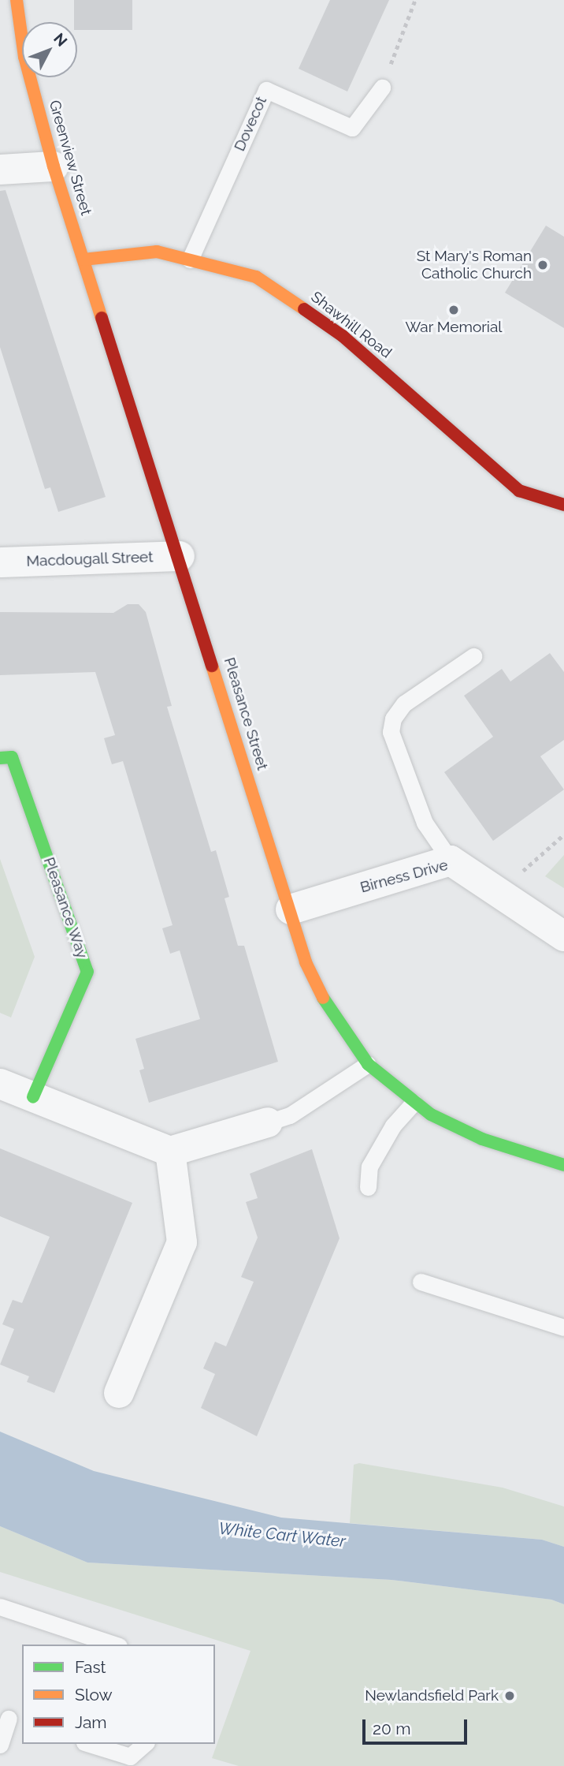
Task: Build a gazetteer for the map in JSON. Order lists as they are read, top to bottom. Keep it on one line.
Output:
{"streets":{"street":["Greenview Street","Shawhill Road","Macdougall Street","Pleasance Street","Birness Drive","Pleasance Way"],"lane":["Dovecot"]},"crossings":[["Dovecot","Shawhill Road"],["Greenview Street","Shawhill Road"],["Greenview Street","Pleasance Street"],["Shawhill Road","Pleasance Street"],["Macdougall Street","Pleasance Street"],["Pleasance Street","Birness Drive"]],"water":["White Cart Water"],"places":["St Mary's Roman Catholic Church","War Memorial","Newlandsfield Park"],"legend":["Fast","Slow","Jam"],"scale_bar":"20 m","north":"top right"}
